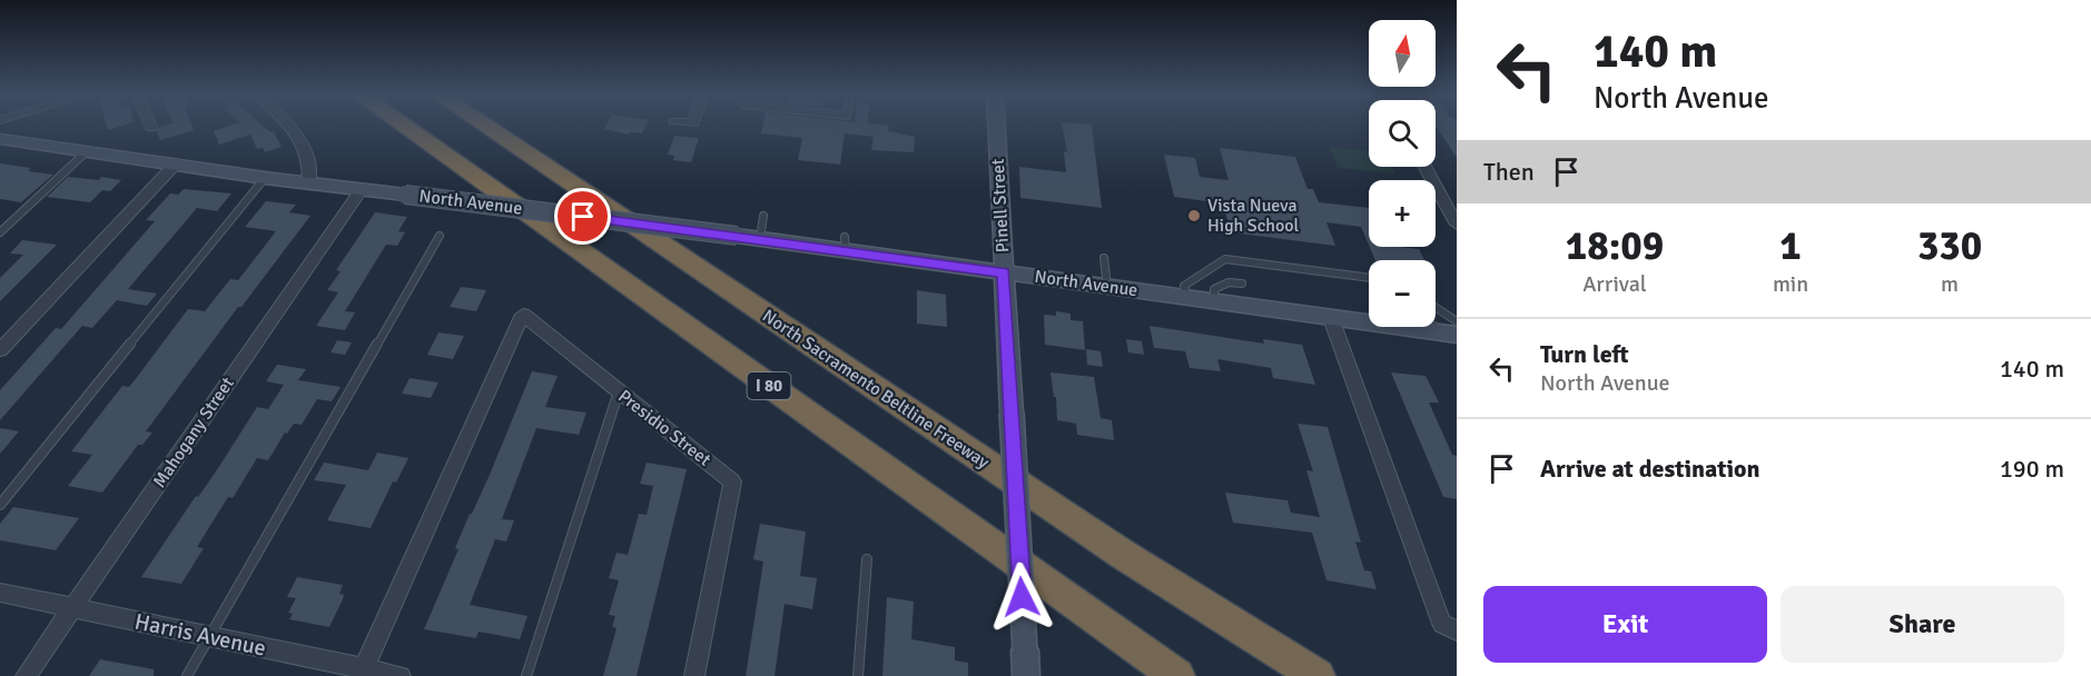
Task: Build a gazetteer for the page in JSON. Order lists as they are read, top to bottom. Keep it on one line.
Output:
{"streets":{"highway":["I 80","North Sacramento Beltline Freeway"],"street":["North Avenue","Pinell Street","Presidio Street","Mahogany Street","Harris Avenue"]},"crossings":[["North Avenue","Pinell Street"],["North Avenue","Mahogany Street"],["Presidio Street","Harris Avenue"],["Mahogany Street","Harris Avenue"]],"places":["Vista Nueva High School"],"north":"top","page":{"turn":["140 m","North Avenue"],"map_buttons":["+","−"],"then":"Then","eta":["18:09","Arrival","1","min","330","m"],"list":[{"name":"Turn left","note":"North Avenue","value":"140 m"},{"name":"Arrive at destination","value":"190 m"}],"buttons":["Exit","Share"]}}
